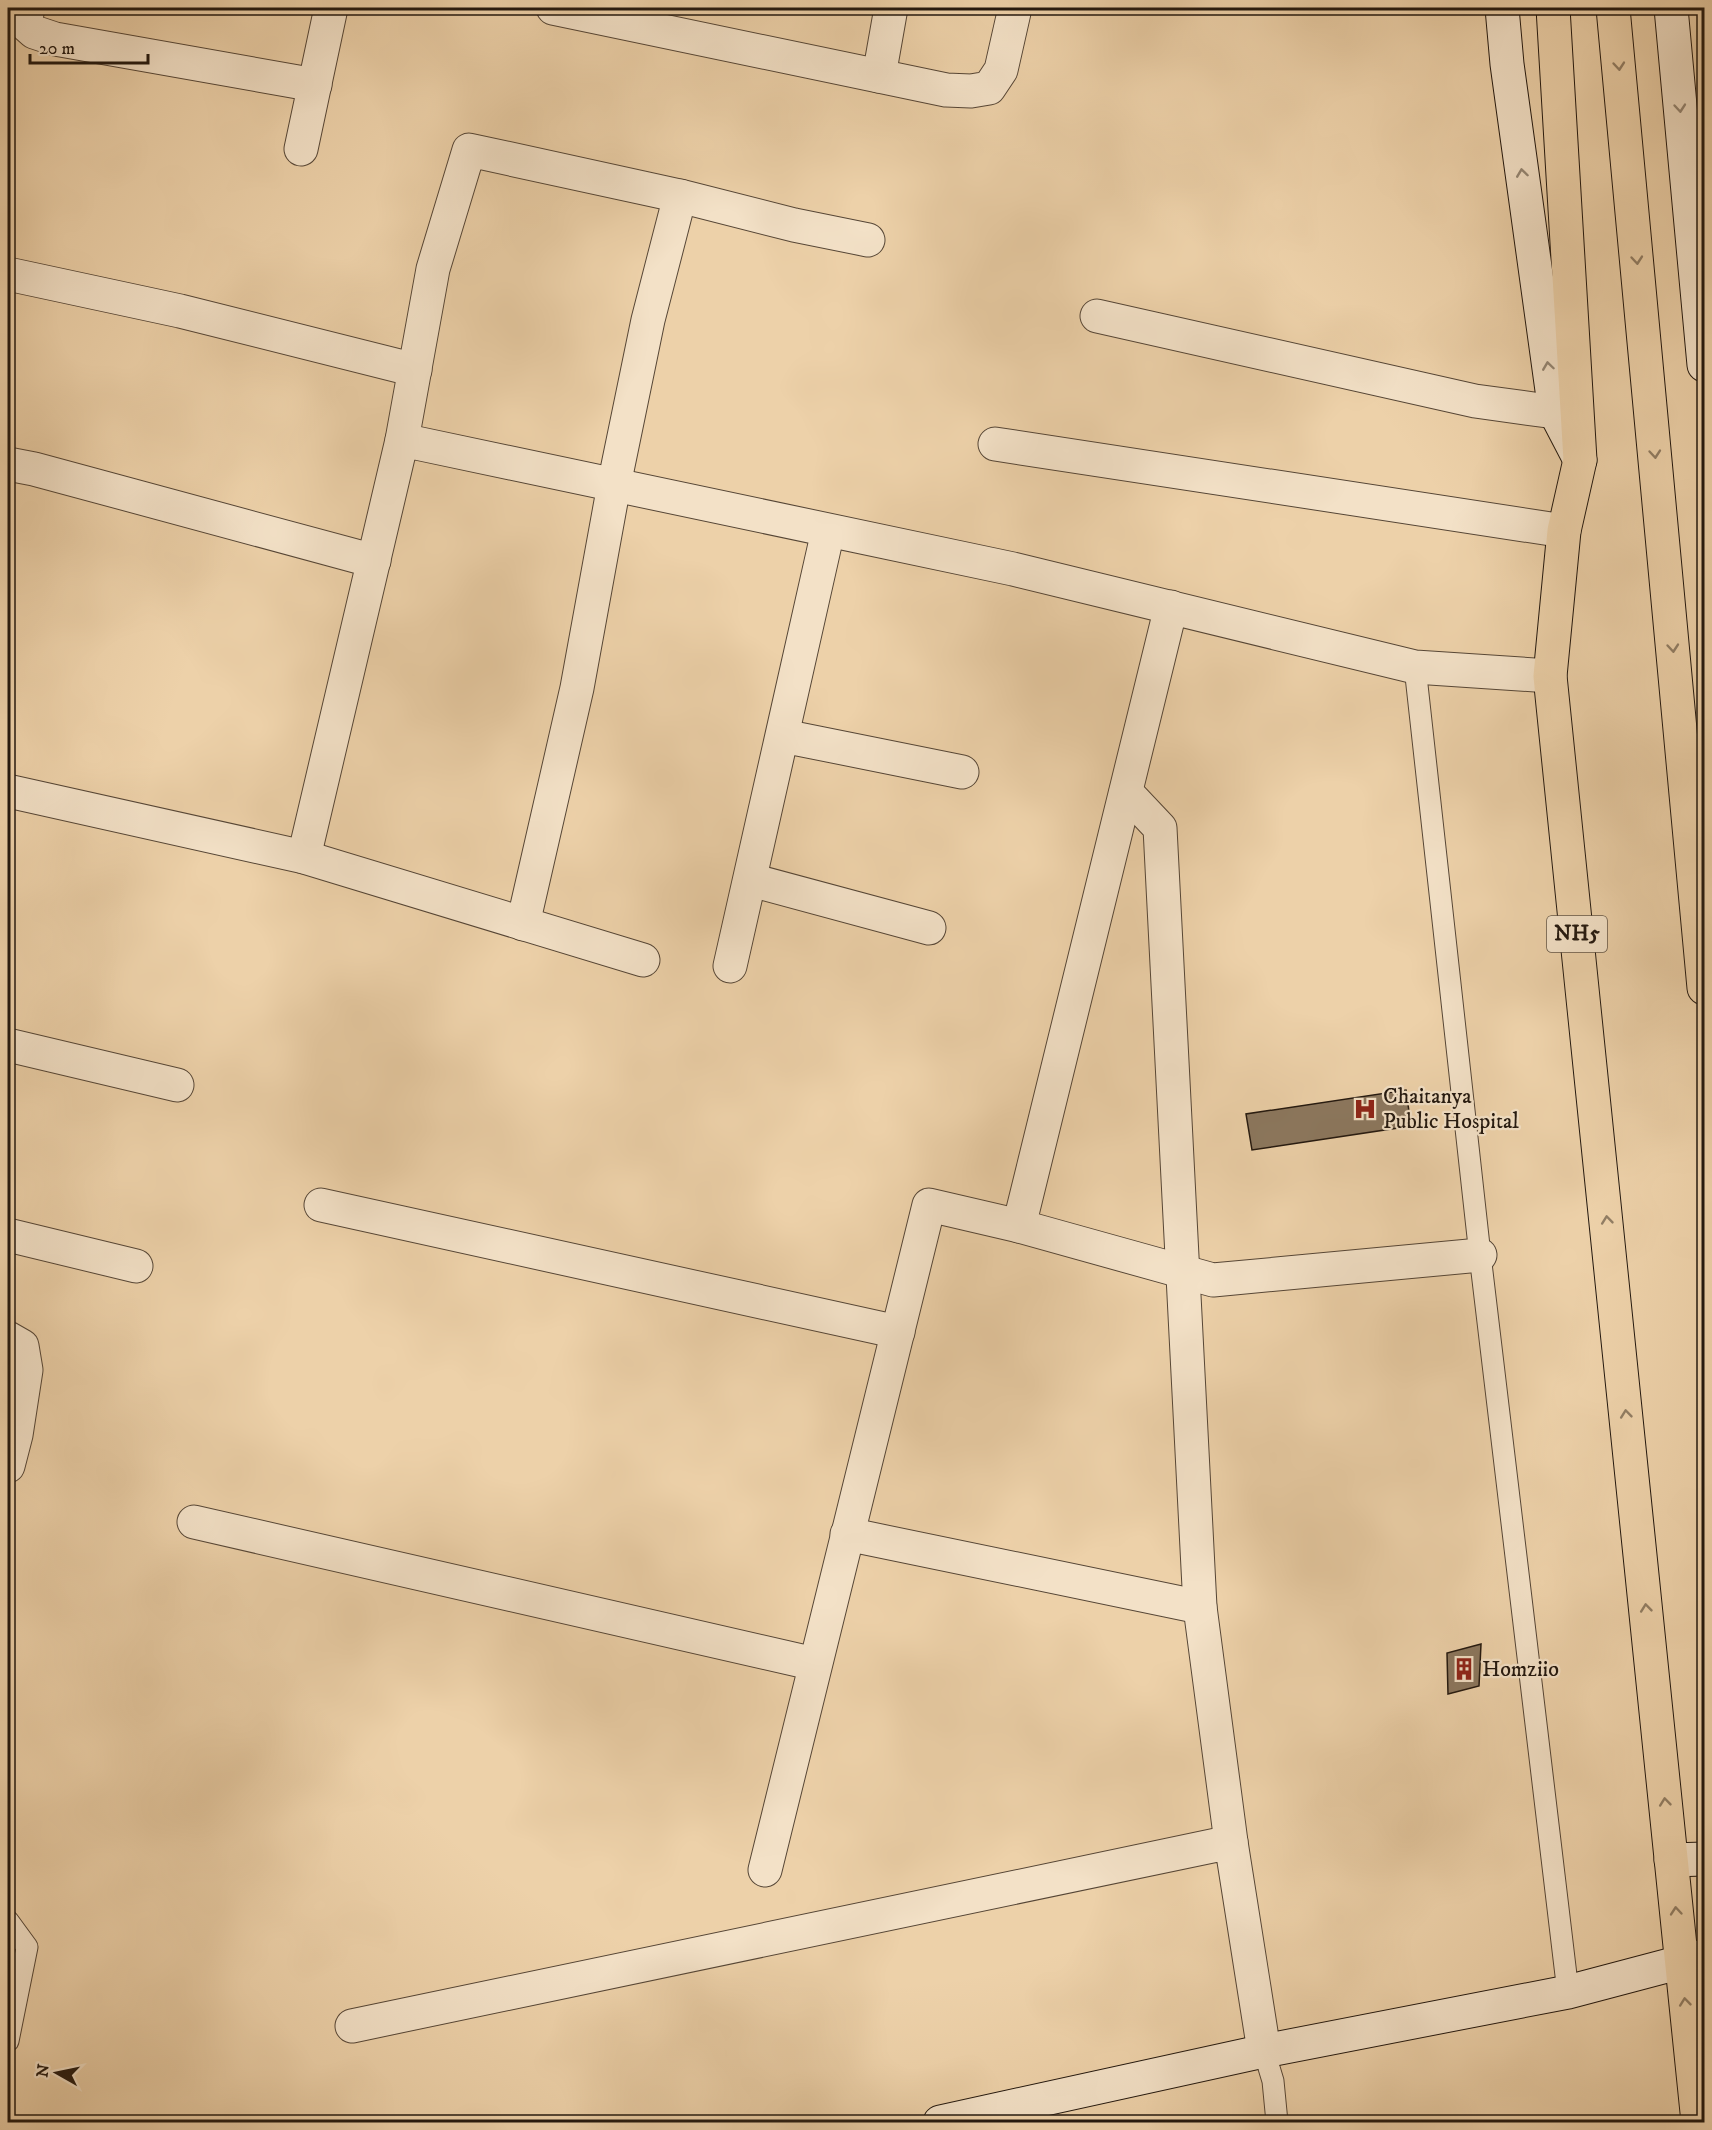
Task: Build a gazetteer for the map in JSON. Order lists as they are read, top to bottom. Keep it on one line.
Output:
{"streets":{"highway":["NH5"]},"places":{"hospital":["Chaitanya Public Hospital"],"building":["Homziio"]},"scale_bar":"20 m","north":"left"}
